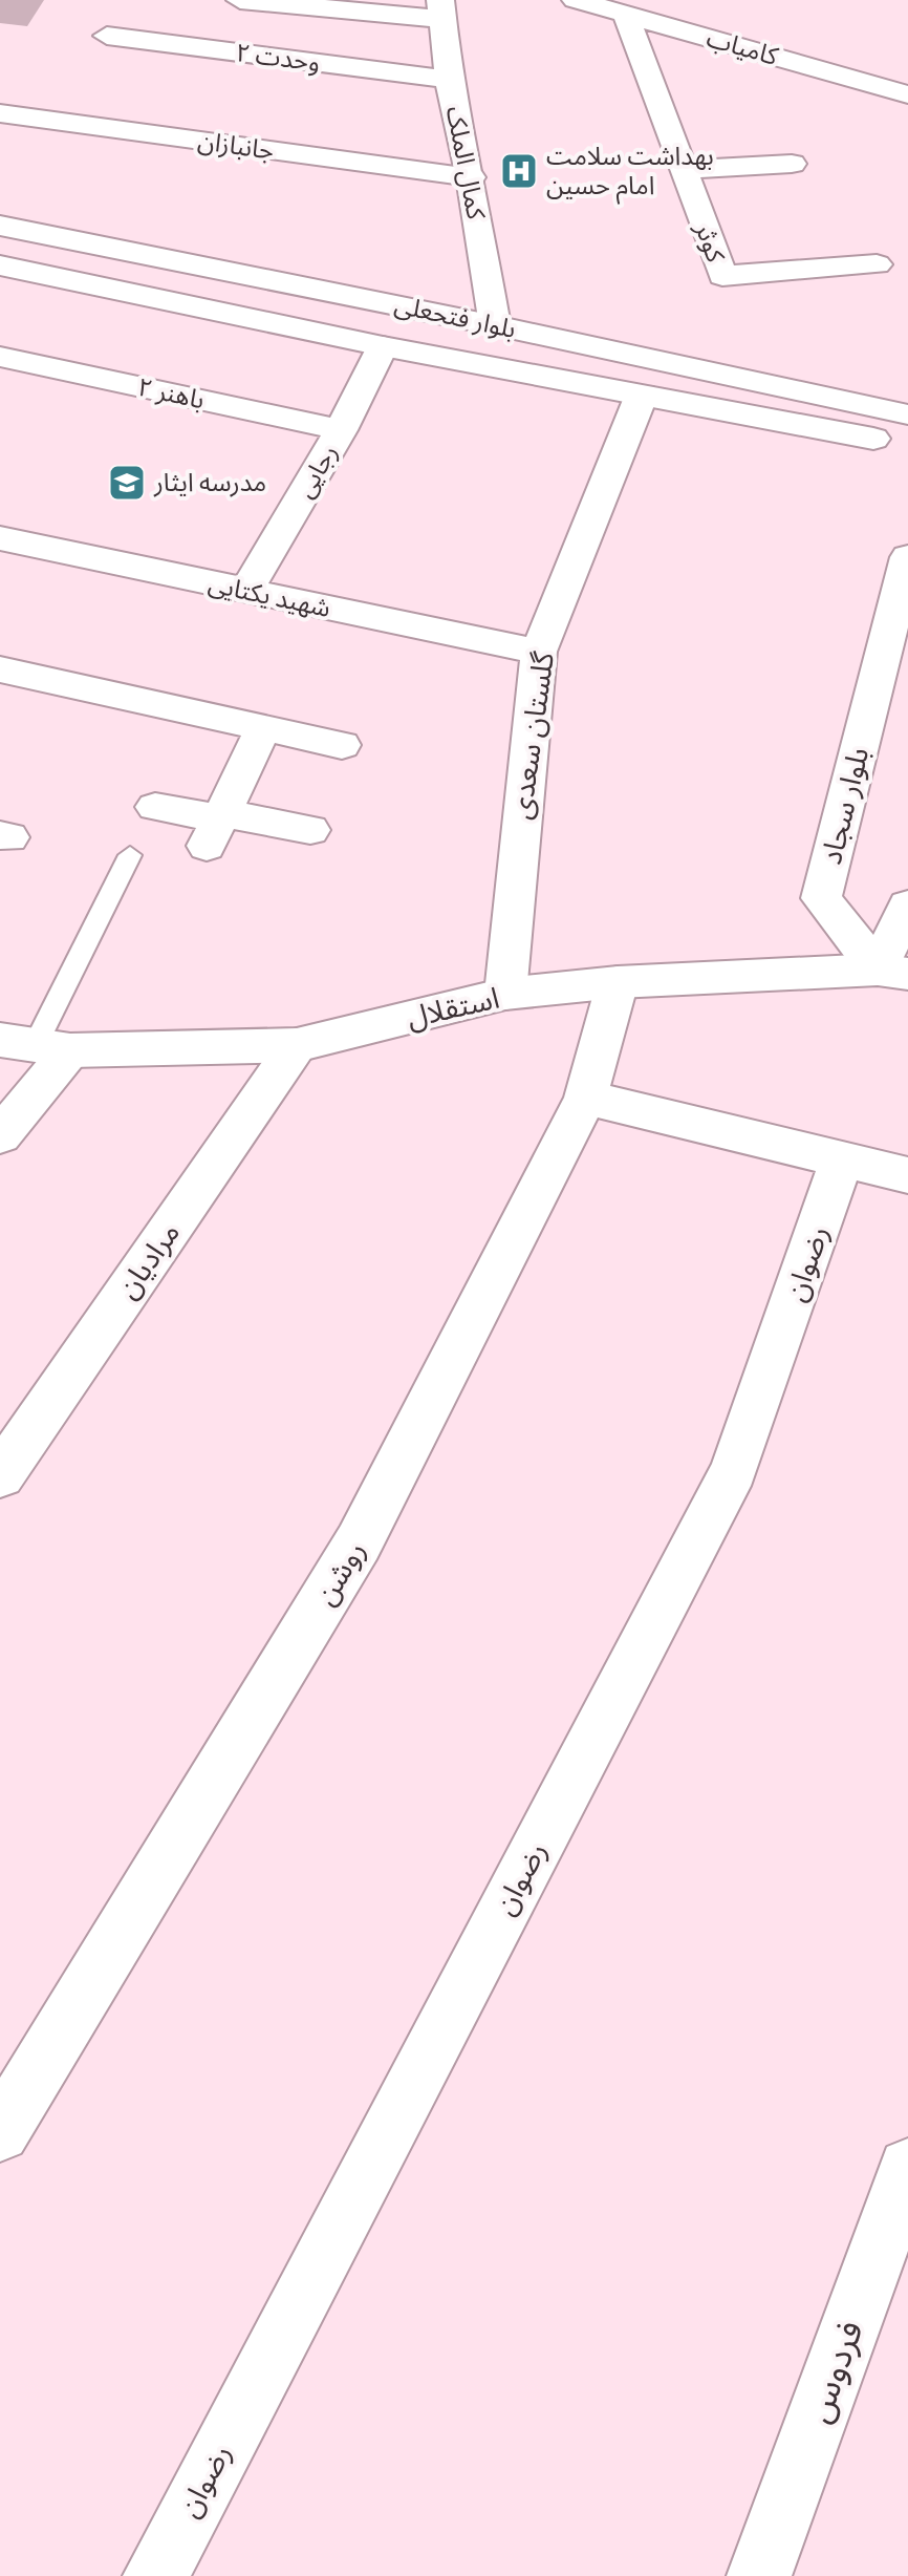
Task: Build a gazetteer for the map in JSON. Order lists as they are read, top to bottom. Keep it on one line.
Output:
{"streets":{"street":["کامیاب","وحدت ۲","جانبازان","کمال الملک","کوثر","بلوار فتحعلی","باهنر ۲","رجایی","شهید یکتایی","گلستان سعدی","بلوار سجاد","استقلال","مرادیان","رضوان","روشن","فردوس"]},"crossings":[["کامیاب","کوثر"],["وحدت ۲","کمال الملک"],["جانبازان","کمال الملک"],["کمال الملک","بلوار فتحعلی"],["بلوار فتحعلی","رجایی"],["بلوار فتحعلی","گلستان سعدی"],["باهنر ۲","رجایی"],["رجایی","شهید یکتایی"],["شهید یکتایی","گلستان سعدی"],["گلستان سعدی","استقلال"],["بلوار سجاد","استقلال"],["استقلال","مرادیان"],["استقلال","روشن"]],"places":{"hospital":["بهداشت سلامت امام حسین"],"school or university":["مدرسه ایثار"]}}
